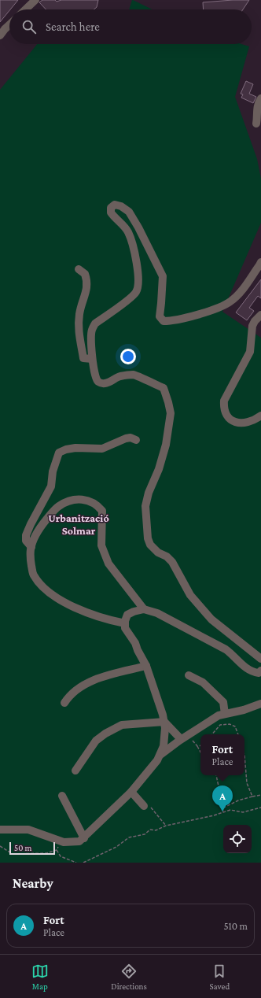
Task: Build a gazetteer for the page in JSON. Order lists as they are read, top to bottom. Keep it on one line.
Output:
{"districts":["Urbanització Solmar"],"scale_bar":"50 m","page":{"search":"Search here","popup":["Fort","Place"],"pins":"A","scale":"50 m","heading":"Nearby","list":[{"mark":"A","name":"Fort","note":"Place","value":"510 m"}],"nav":["Map","Directions","Saved"]}}
